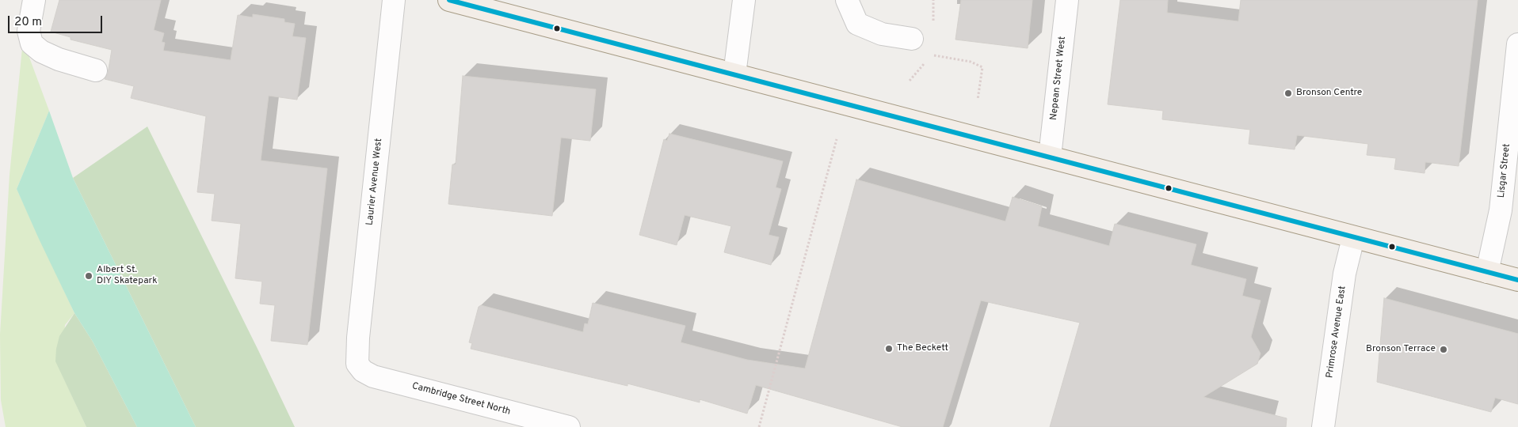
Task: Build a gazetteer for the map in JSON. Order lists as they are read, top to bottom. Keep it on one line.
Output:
{"streets":{"street":["Nepean Street West","Lisgar Street","Laurier Avenue West","Primrose Avenue East","Cambridge Street North"]},"crossings":[["Laurier Avenue West","Cambridge Street North"]],"places":["Bronson Centre","Albert St. DIY Skatepark","The Beckett","Bronson Terrace"],"scale_bar":"20 m"}
